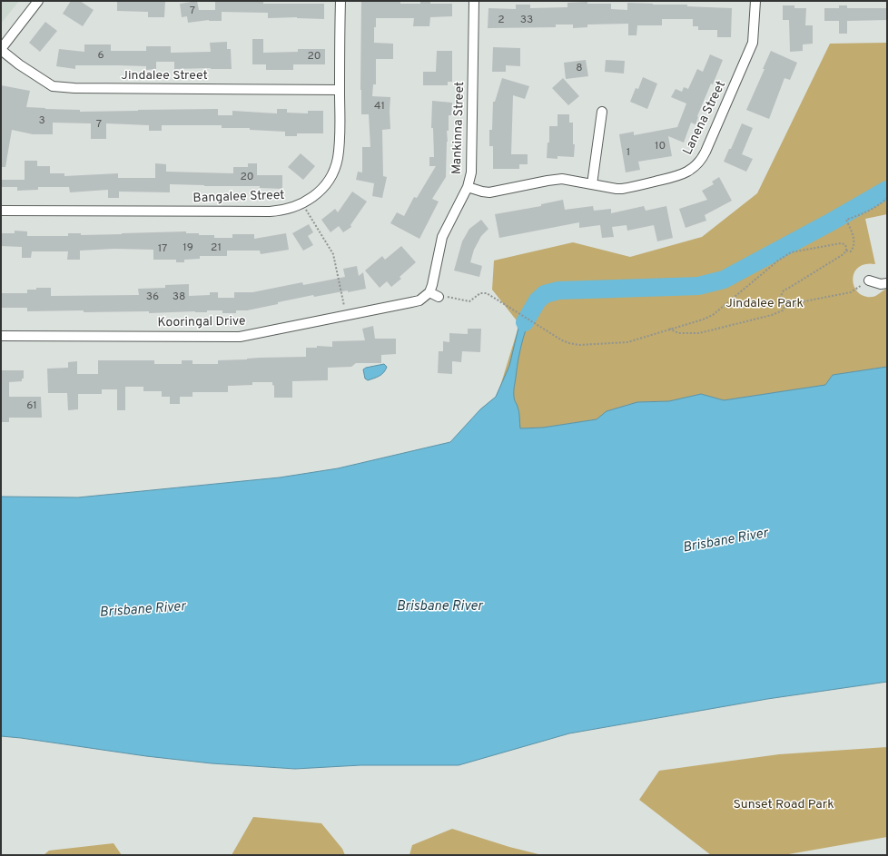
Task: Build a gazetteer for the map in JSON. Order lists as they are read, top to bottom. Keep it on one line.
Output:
{"streets":{"street":["Jindalee Street","Lanena Street","Mankinna Street","Bangalee Street","Kooringal Drive"]},"crossings":[["Jindalee Street","Bangalee Street"],["Lanena Street","Mankinna Street"],["Mankinna Street","Kooringal Drive"]],"water":["Brisbane River"],"parks":["Jindalee Park","Sunset Road Park"],"house_numbers":["7","2","33","6","20","8","41","3","7","10","1","20","19","21","17","36","38","61"]}
